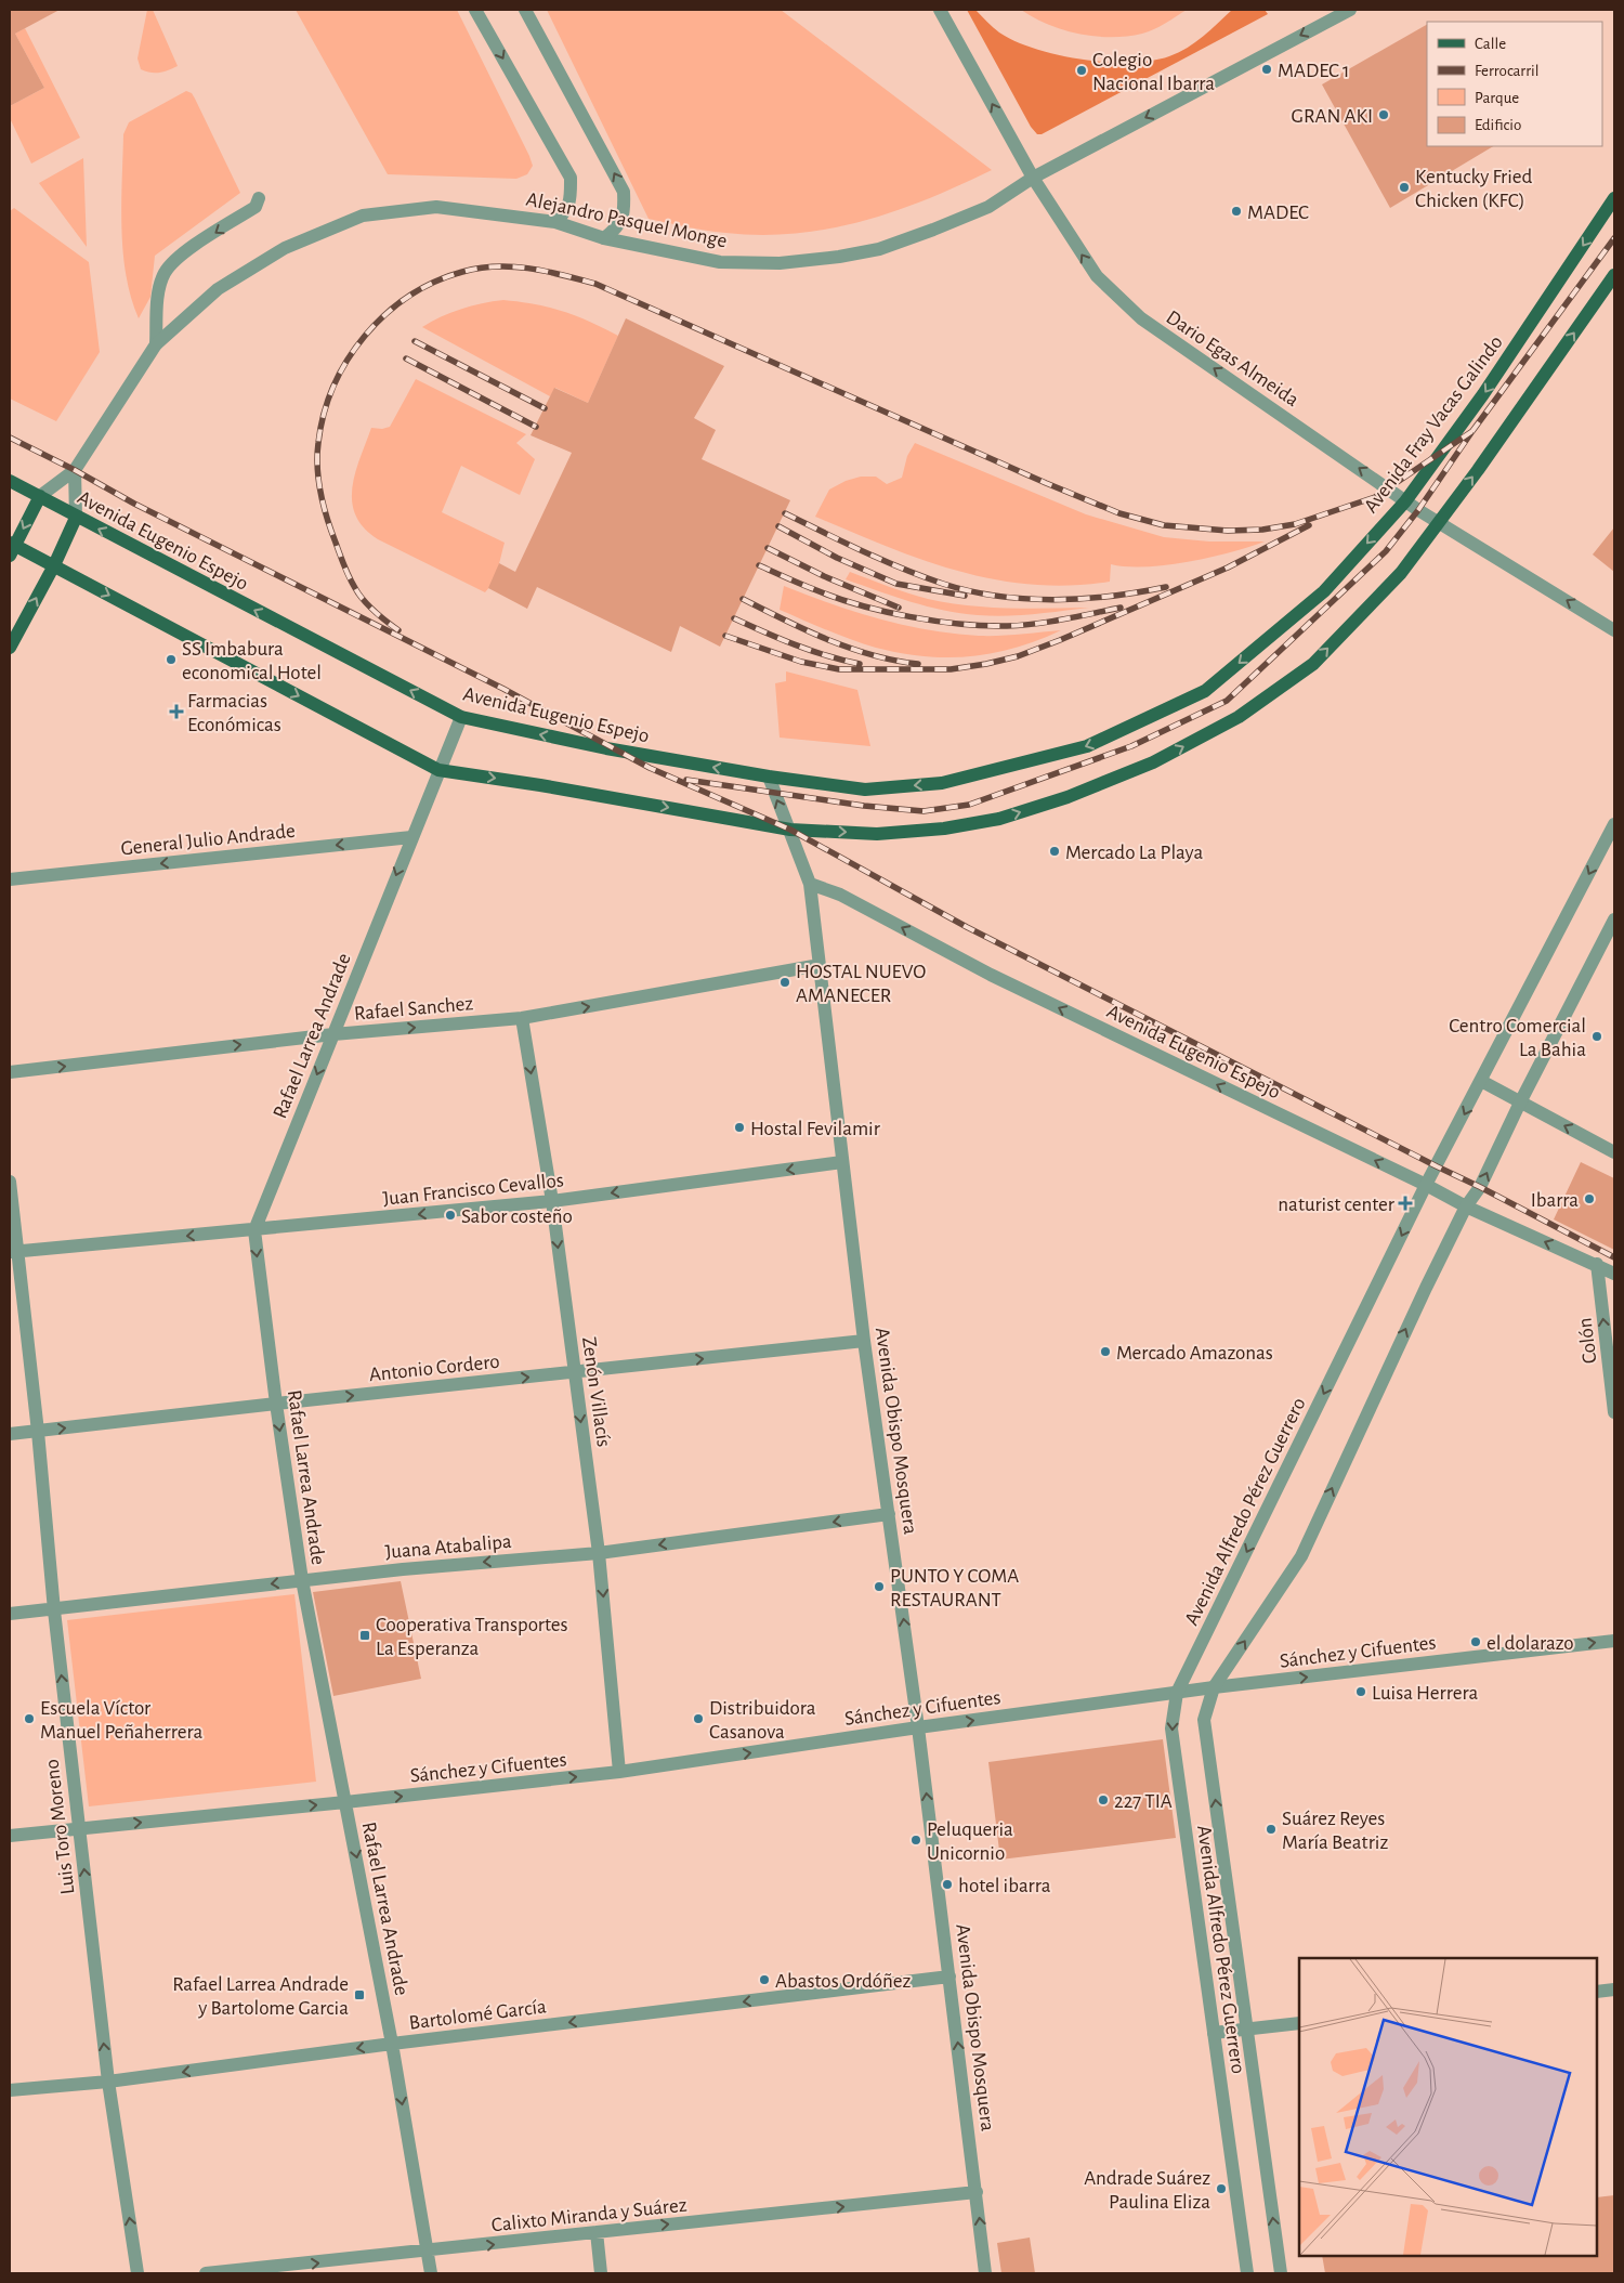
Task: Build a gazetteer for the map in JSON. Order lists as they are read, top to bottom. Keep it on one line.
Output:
{"streets":{"main road":["Avenida Fray Vacas Galindo","Avenida Eugenio Espejo"],"street":["Alejandro Pasquel Monge","Dario Egas Almeida","General Julio Andrade","Rafael Sanchez","Rafael Larrea Andrade","Juan Francisco Cevallos","Colón","Antonio Cordero","Zenón Villacís","Avenida Obispo Mosquera","Avenida Alfredo Pérez Guerrero","Juana Atabalipa","Sánchez y Cifuentes","Luis Toro Moreno","Bartolomé García","Calixto Miranda y Suárez"]},"crossings":[["Alejandro Pasquel Monge","Dario Egas Almeida"],["Alejandro Pasquel Monge","Avenida Eugenio Espejo"],["Dario Egas Almeida","Avenida Fray Vacas Galindo"],["Avenida Fray Vacas Galindo","Avenida Eugenio Espejo"],["Avenida Eugenio Espejo","Rafael Larrea Andrade"],["Avenida Eugenio Espejo","Colón"],["Avenida Eugenio Espejo","Avenida Obispo Mosquera"],["Avenida Eugenio Espejo","Avenida Alfredo Pérez Guerrero"],["General Julio Andrade","Rafael Larrea Andrade"],["Rafael Sanchez","Rafael Larrea Andrade"],["Rafael Sanchez","Zenón Villacís"],["Rafael Sanchez","Avenida Obispo Mosquera"],["Rafael Larrea Andrade","Juan Francisco Cevallos"],["Rafael Larrea Andrade","Antonio Cordero"],["Rafael Larrea Andrade","Juana Atabalipa"],["Rafael Larrea Andrade","Sánchez y Cifuentes"],["Rafael Larrea Andrade","Bartolomé García"],["Rafael Larrea Andrade","Calixto Miranda y Suárez"],["Juan Francisco Cevallos","Zenón Villacís"],["Juan Francisco Cevallos","Avenida Obispo Mosquera"],["Juan Francisco Cevallos","Luis Toro Moreno"],["Antonio Cordero","Zenón Villacís"],["Antonio Cordero","Avenida Obispo Mosquera"],["Antonio Cordero","Luis Toro Moreno"],["Zenón Villacís","Juana Atabalipa"],["Zenón Villacís","Sánchez y Cifuentes"],["Avenida Obispo Mosquera","Juana Atabalipa"],["Avenida Obispo Mosquera","Sánchez y Cifuentes"],["Avenida Obispo Mosquera","Bartolomé García"],["Avenida Obispo Mosquera","Calixto Miranda y Suárez"],["Avenida Alfredo Pérez Guerrero","Sánchez y Cifuentes"],["Juana Atabalipa","Luis Toro Moreno"],["Sánchez y Cifuentes","Luis Toro Moreno"],["Luis Toro Moreno","Bartolomé García"]],"one_way":["Dario Egas Almeida","General Julio Andrade","Rafael Sanchez","Rafael Larrea Andrade","Juan Francisco Cevallos","Colón","Antonio Cordero","Zenón Villacís","Avenida Obispo Mosquera","Juana Atabalipa","Sánchez y Cifuentes","Luis Toro Moreno","Bartolomé García","Calixto Miranda y Suárez"],"places":{"other":["MADEC 1","Colegio Nacional Ibarra","GRAN AKI","Kentucky Fried Chicken (KFC)","MADEC","SS Imbabura economical Hotel","Mercado La Playa","HOSTAL NUEVO AMANECER","Centro Comercial La Bahia","Hostal Fevilamir","Ibarra","Sabor costeño","Mercado Amazonas","PUNTO Y COMA RESTAURANT","el dolarazo","Luisa Herrera","Escuela Víctor Manuel Peñaherrera","Distribuidora Casanova","227 TIA","Suárez Reyes María Beatriz","Peluqueria Unicornio","hotel ibarra","Abastos Ordóñez","Andrade Suárez Paulina Eliza"],"health":["Farmacias Económicas","naturist center"],"transit":["Cooperativa Transportes La Esperanza","Rafael Larrea Andrade y Bartolome Garcia"]},"legend":["Calle","Ferrocarril","Parque","Edificio"]}
